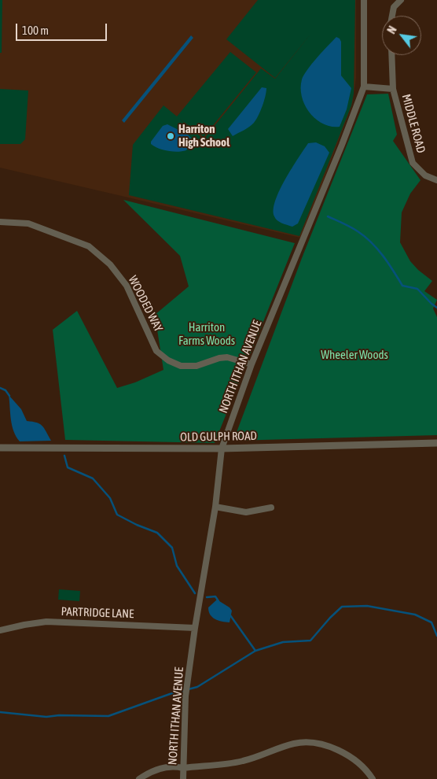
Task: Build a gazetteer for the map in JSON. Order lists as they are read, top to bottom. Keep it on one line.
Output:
{"streets":{"street":["MIDDLE ROAD","WOODED WAY","NORTH ITHAN AVENUE","OLD GULPH ROAD","PARTRIDGE LANE"]},"crossings":[["MIDDLE ROAD","NORTH ITHAN AVENUE"],["WOODED WAY","NORTH ITHAN AVENUE"],["NORTH ITHAN AVENUE","OLD GULPH ROAD"],["NORTH ITHAN AVENUE","PARTRIDGE LANE"]],"parks":["Harriton Farms Woods","Wheeler Woods"],"places":["Harriton High School"],"scale_bar":"100 m","north":"top left"}
